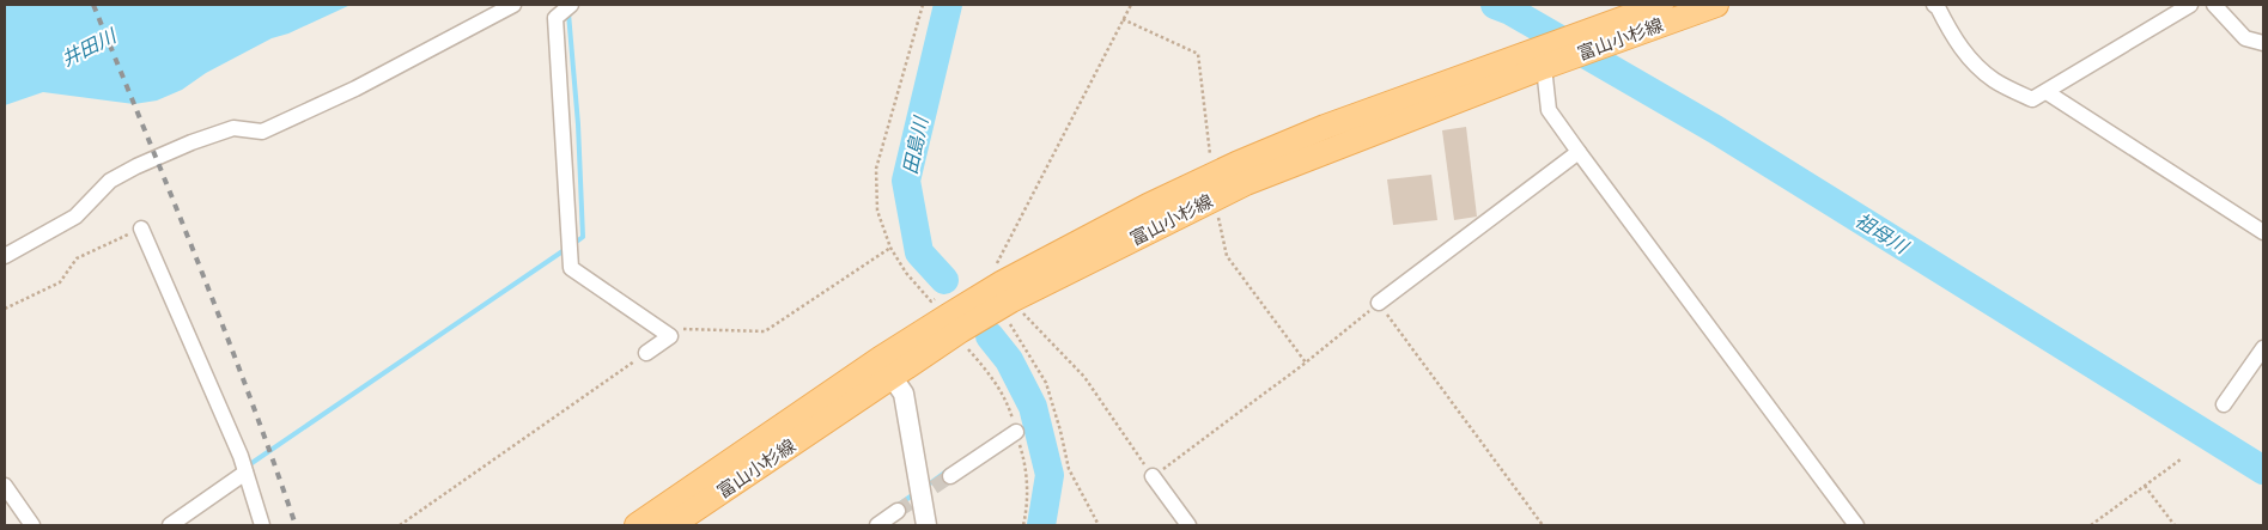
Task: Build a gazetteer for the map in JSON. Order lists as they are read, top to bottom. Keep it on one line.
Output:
{"streets":{"main road":["富山小杉線"]},"water":["井田川","田島川","祖母川"]}
